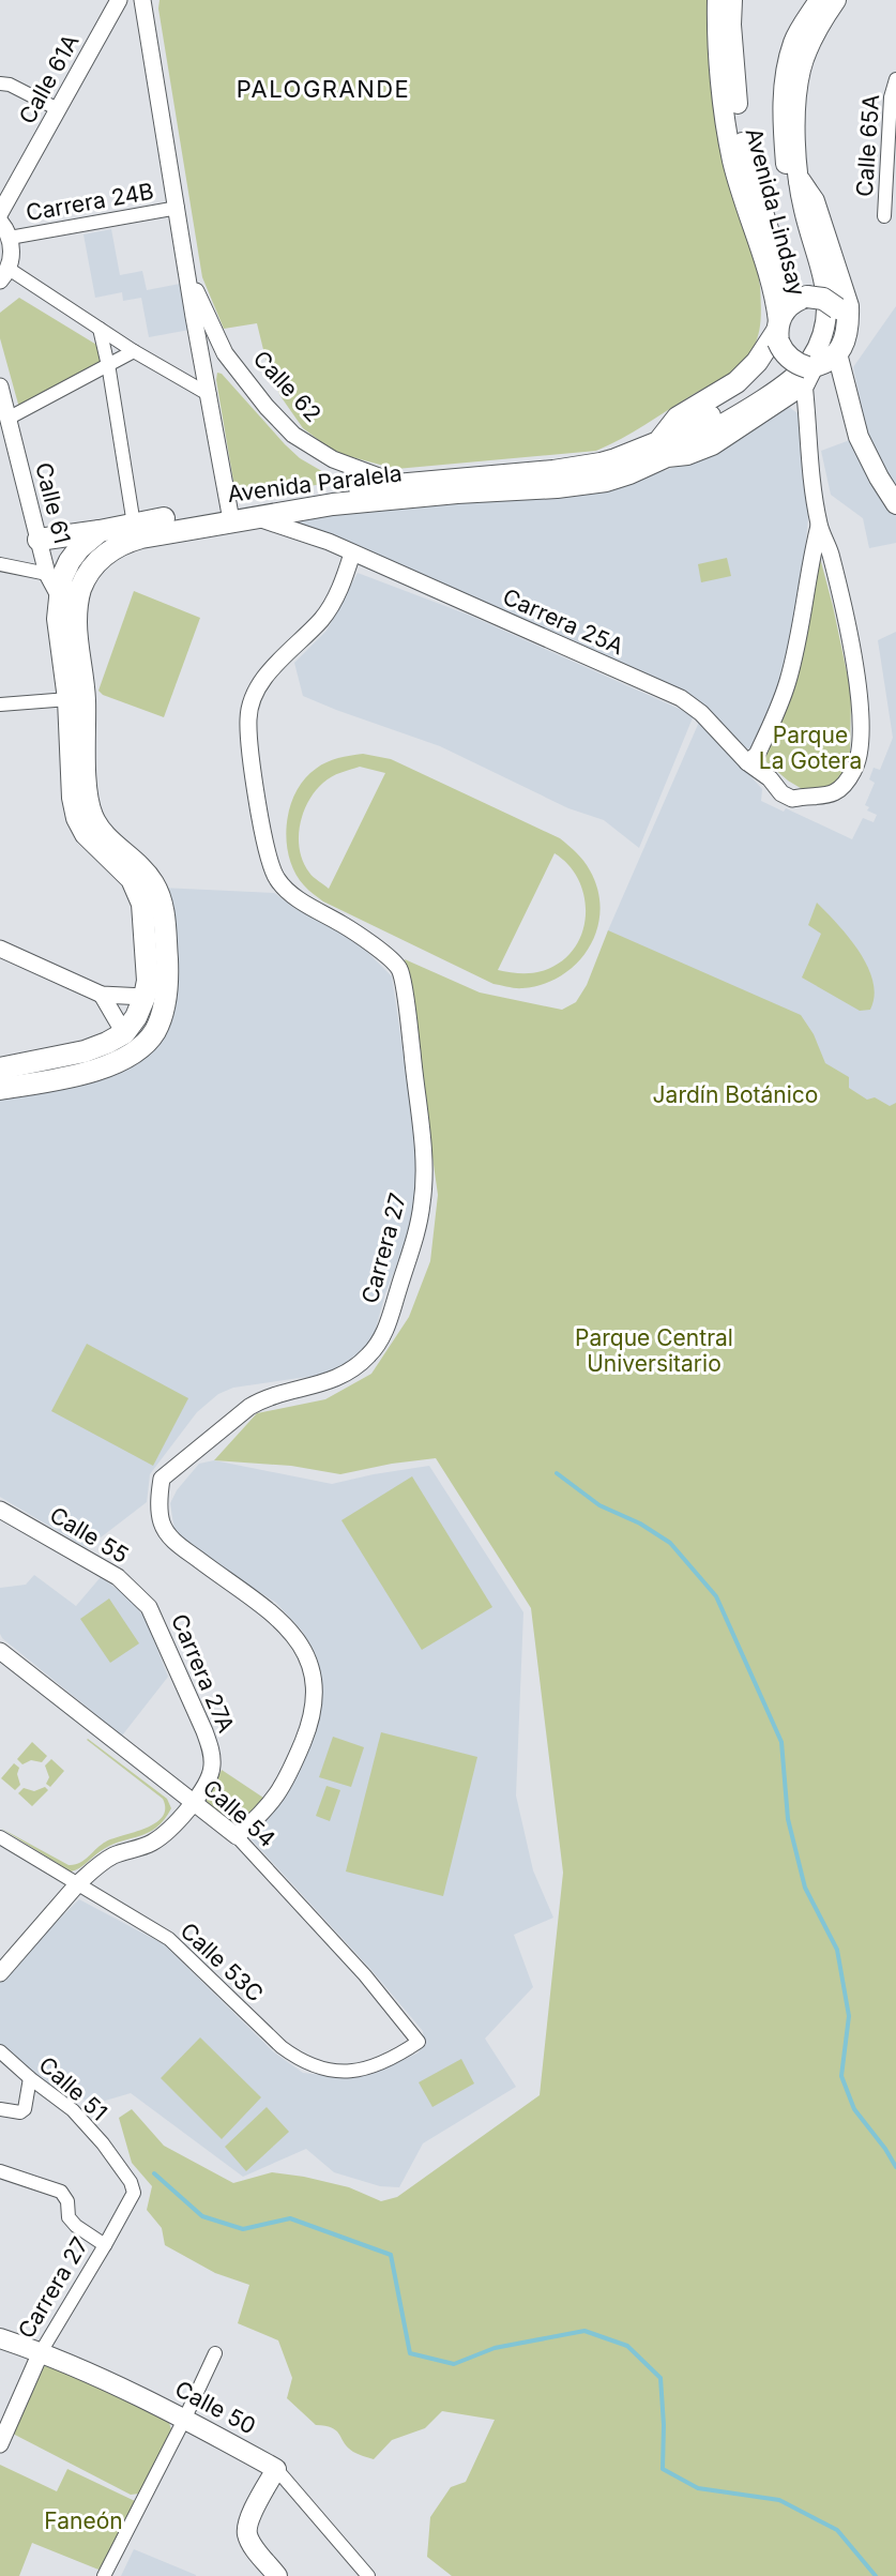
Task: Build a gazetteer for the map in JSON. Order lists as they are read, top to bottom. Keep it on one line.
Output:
{"streets":{"main road":["Avenida Lindsay","Avenida Paralela","Calle 50"],"street":["Calle 61A","Calle 65A","Carrera 24B","Calle 62","Calle 61","Carrera 25A","Carrera 27","Calle 55","Carrera 27A","Calle 54","Calle 53C","Calle 51"]},"crossings":[["Carrera 24B","Calle 62"],["Calle 62","Avenida Paralela"],["Avenida Paralela","Calle 61"],["Avenida Paralela","Carrera 25A"],["Carrera 25A","Carrera 27"],["Carrera 27","Calle 54"],["Carrera 27","Calle 51"],["Carrera 27","Calle 50"],["Calle 55","Carrera 27A"],["Carrera 27A","Calle 54"],["Carrera 27A","Calle 53C"],["Calle 54","Calle 53C"]],"districts":["PALOGRANDE"],"parks":["Parque La Gotera","Jardín Botánico","Parque Central Universitario","Faneón"]}
